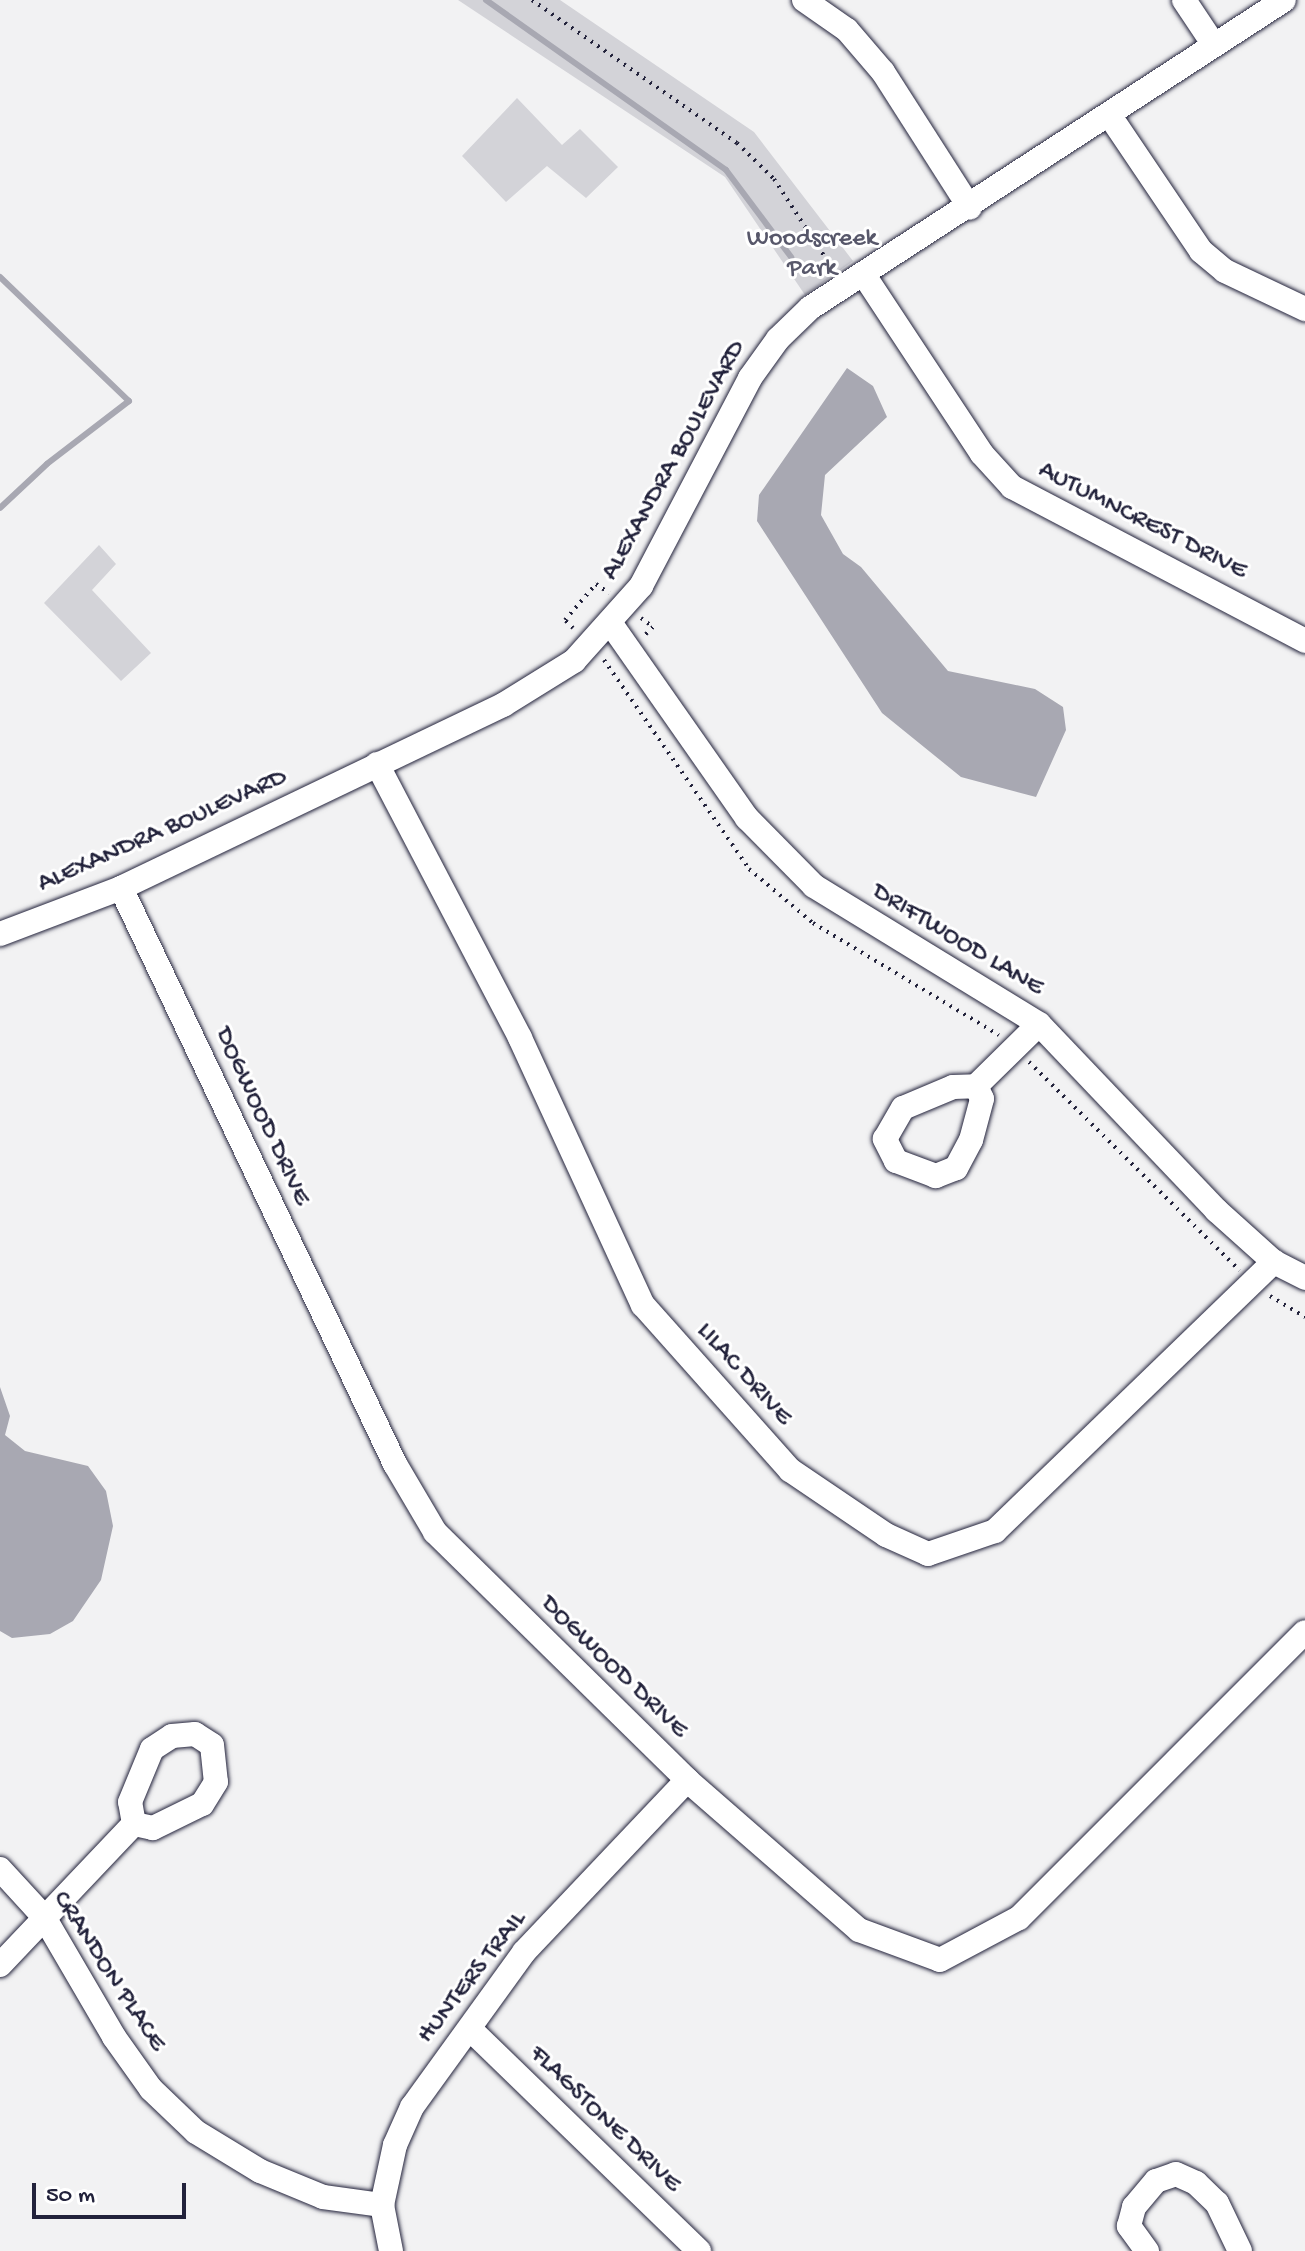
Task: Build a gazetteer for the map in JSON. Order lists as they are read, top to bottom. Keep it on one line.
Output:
{"streets":{"street":["ALEXANDRA BOULEVARD","AUTUMNCREST DRIVE","DRIFTWOOD LANE","DOGWOOD DRIVE","LILAC DRIVE","CRANDON PLACE","HUNTERS TRAIL","FLAGSTONE DRIVE"]},"crossings":[["ALEXANDRA BOULEVARD","AUTUMNCREST DRIVE"],["ALEXANDRA BOULEVARD","DRIFTWOOD LANE"],["ALEXANDRA BOULEVARD","DOGWOOD DRIVE"],["ALEXANDRA BOULEVARD","LILAC DRIVE"],["DRIFTWOOD LANE","LILAC DRIVE"],["DOGWOOD DRIVE","HUNTERS TRAIL"],["CRANDON PLACE","HUNTERS TRAIL"],["HUNTERS TRAIL","FLAGSTONE DRIVE"]],"parks":["Woodscreek Park"],"scale_bar":"50 m"}
